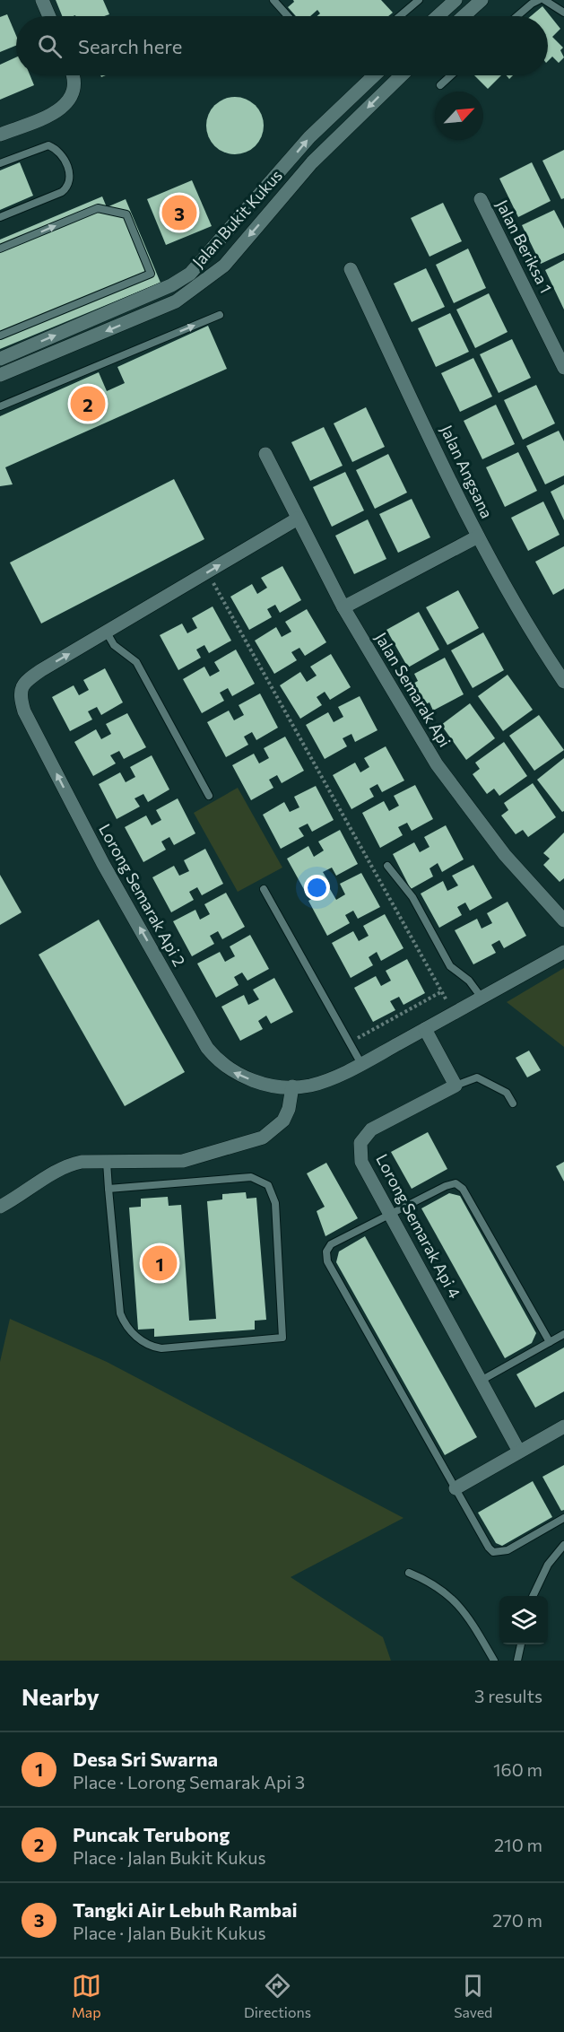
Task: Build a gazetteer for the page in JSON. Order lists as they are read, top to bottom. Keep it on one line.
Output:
{"streets":{"street":["Jalan Bukit Kukus","Jalan Beriksa 1","Jalan Angsana","Jalan Semarak Api","Lorong Semarak Api 2","Lorong Semarak Api 4"]},"crossings":[["Jalan Semarak Api","Lorong Semarak Api 2"]],"north":"top right","page":{"search":"Search here","pins":["3","2","1"],"heading":["Nearby","3 results"],"list":[{"mark":"1","name":"Desa Sri Swarna","note":"Place · Lorong Semarak Api 3","value":"160 m"},{"mark":"2","name":"Puncak Terubong","note":"Place · Jalan Bukit Kukus","value":"210 m"},{"mark":"3","name":"Tangki Air Lebuh Rambai","note":"Place · Jalan Bukit Kukus","value":"270 m"}],"nav":["Map","Directions","Saved"]}}
